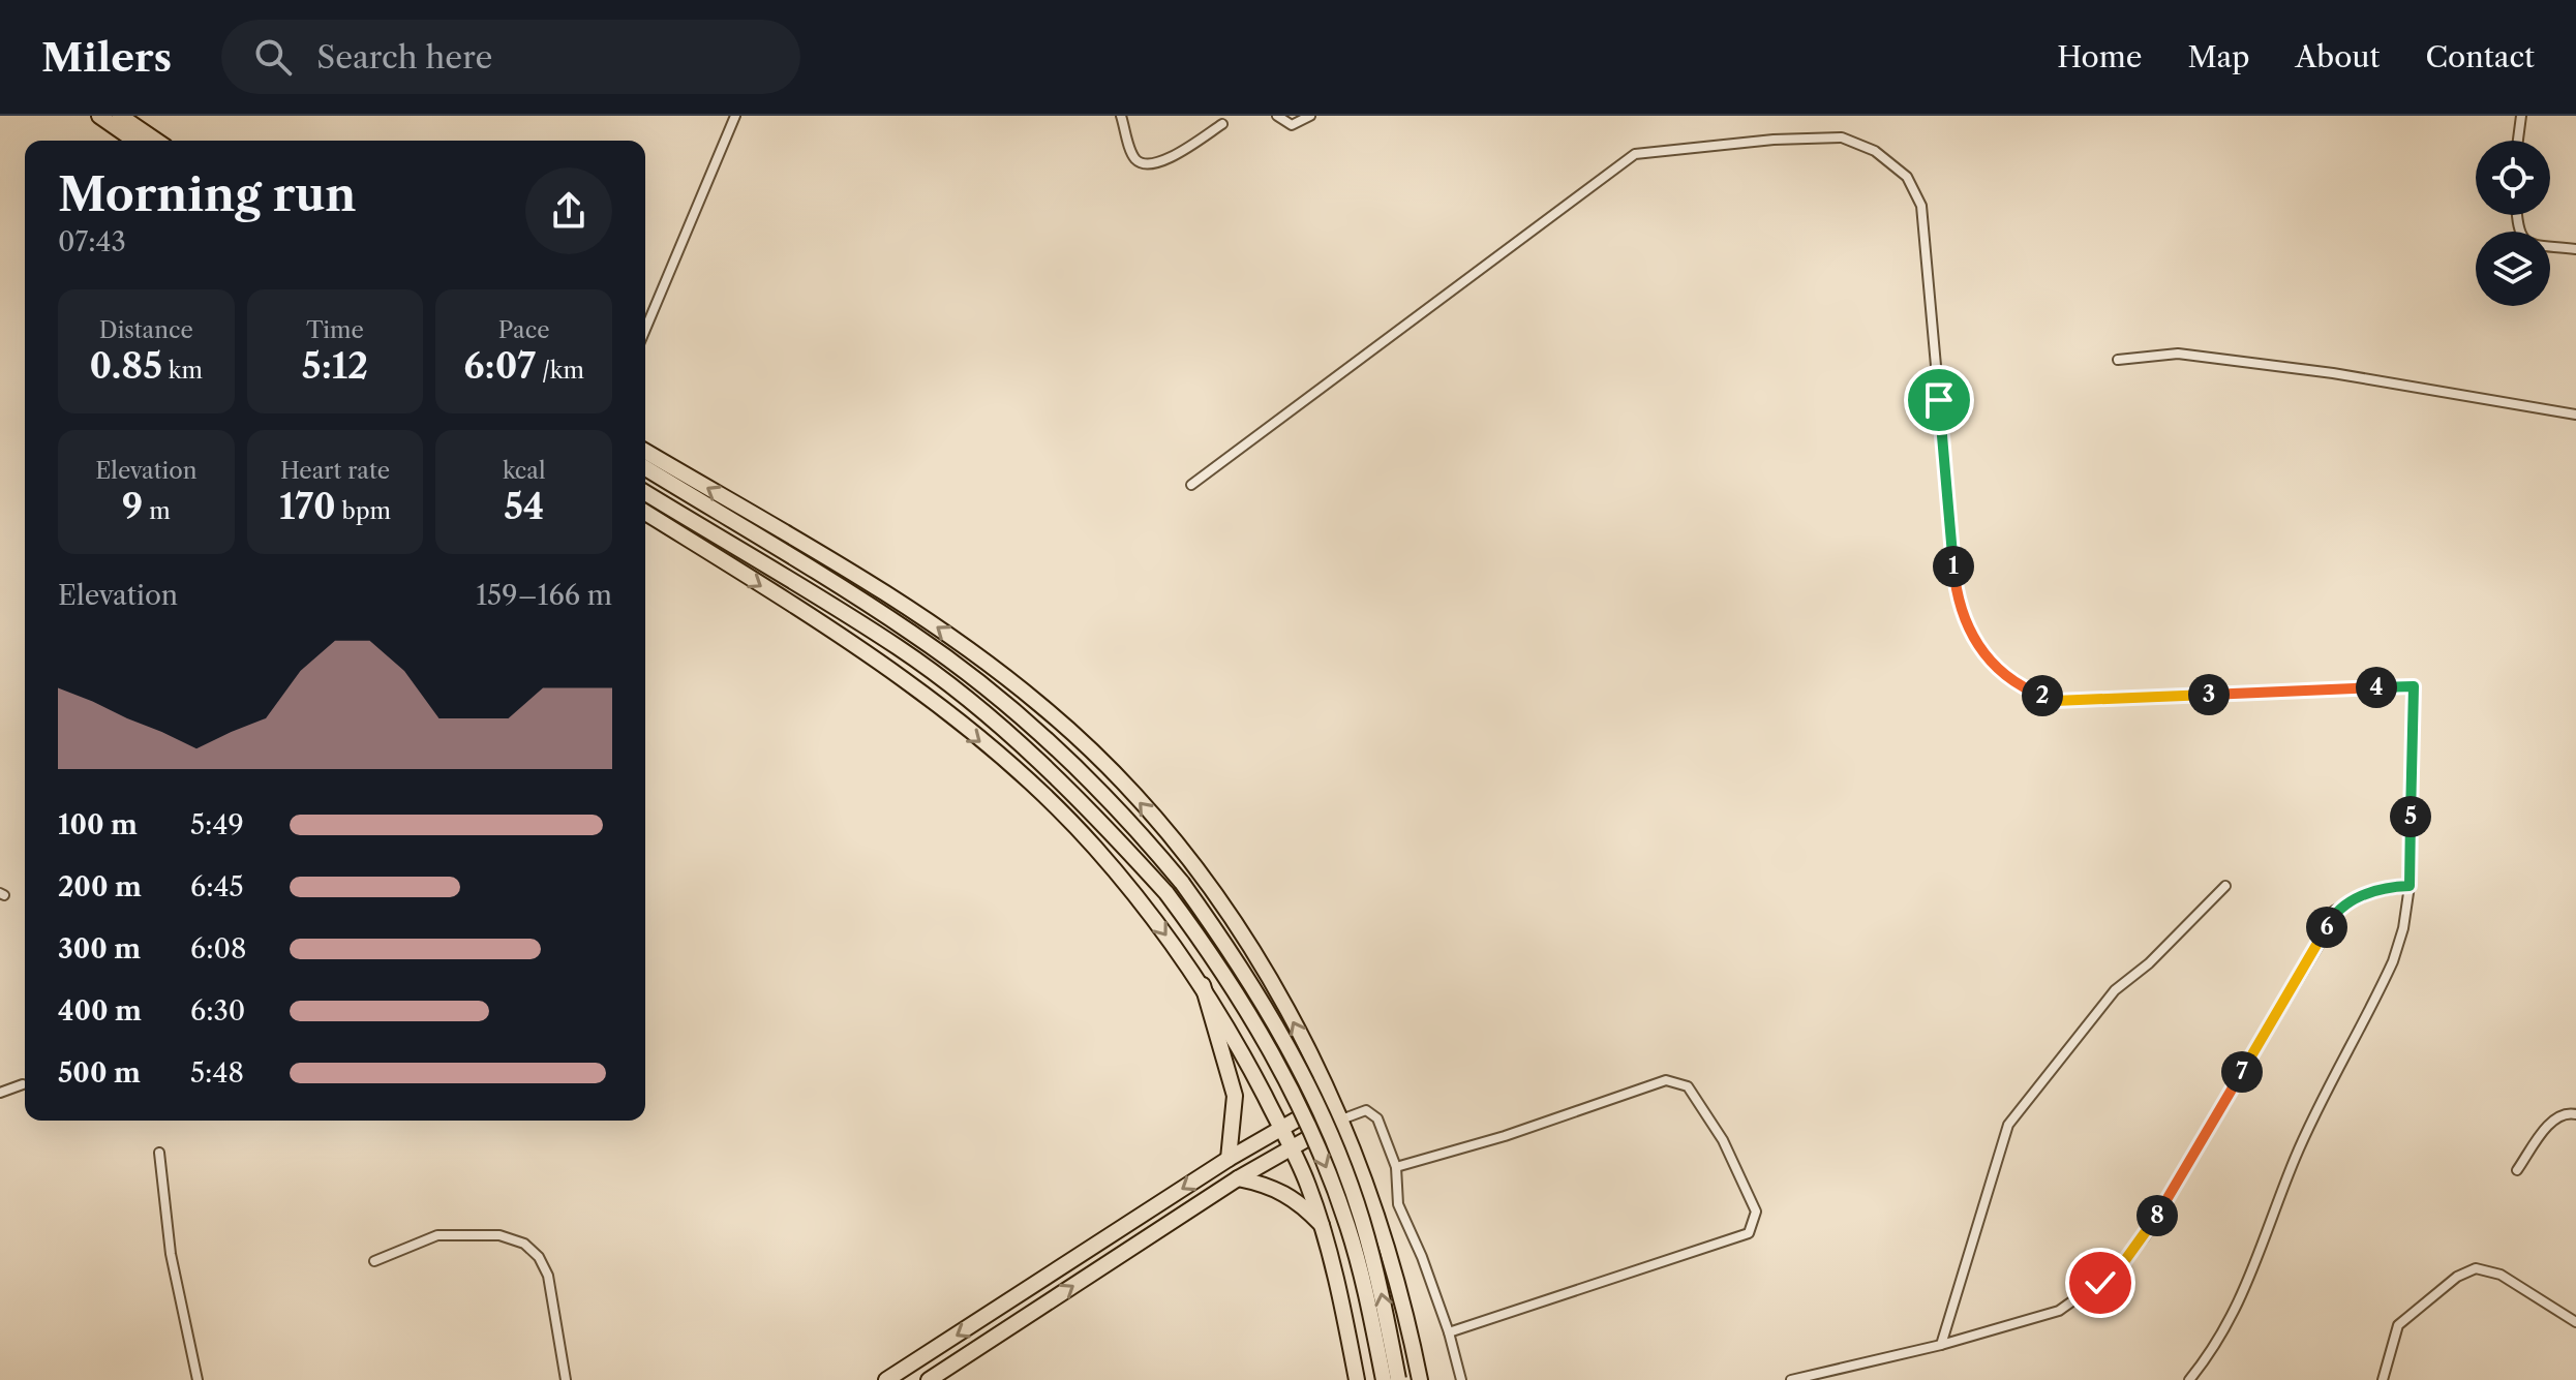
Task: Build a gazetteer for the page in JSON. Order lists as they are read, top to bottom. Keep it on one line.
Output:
{"page":{"header":"Milers","search":"Search here","nav":["Home","Map","About","Contact"],"heading":["Morning run","07:43"],"stats":[["Distance","0.85 km"],["Time","5:12"],["Pace","6:07 /km"],["Elevation","9 m"],["Heart rate","170 bpm"],["kcal","54"]],"pins":["1","4","3","2","5","6","7","8"],"chart":["Elevation","159–166 m"],"list":[{"name":"100 m","note":"5:49"},{"name":"200 m","note":"6:45"},{"name":"300 m","note":"6:08"},{"name":"400 m","note":"6:30"},{"name":"500 m","note":"5:48"}]}}
